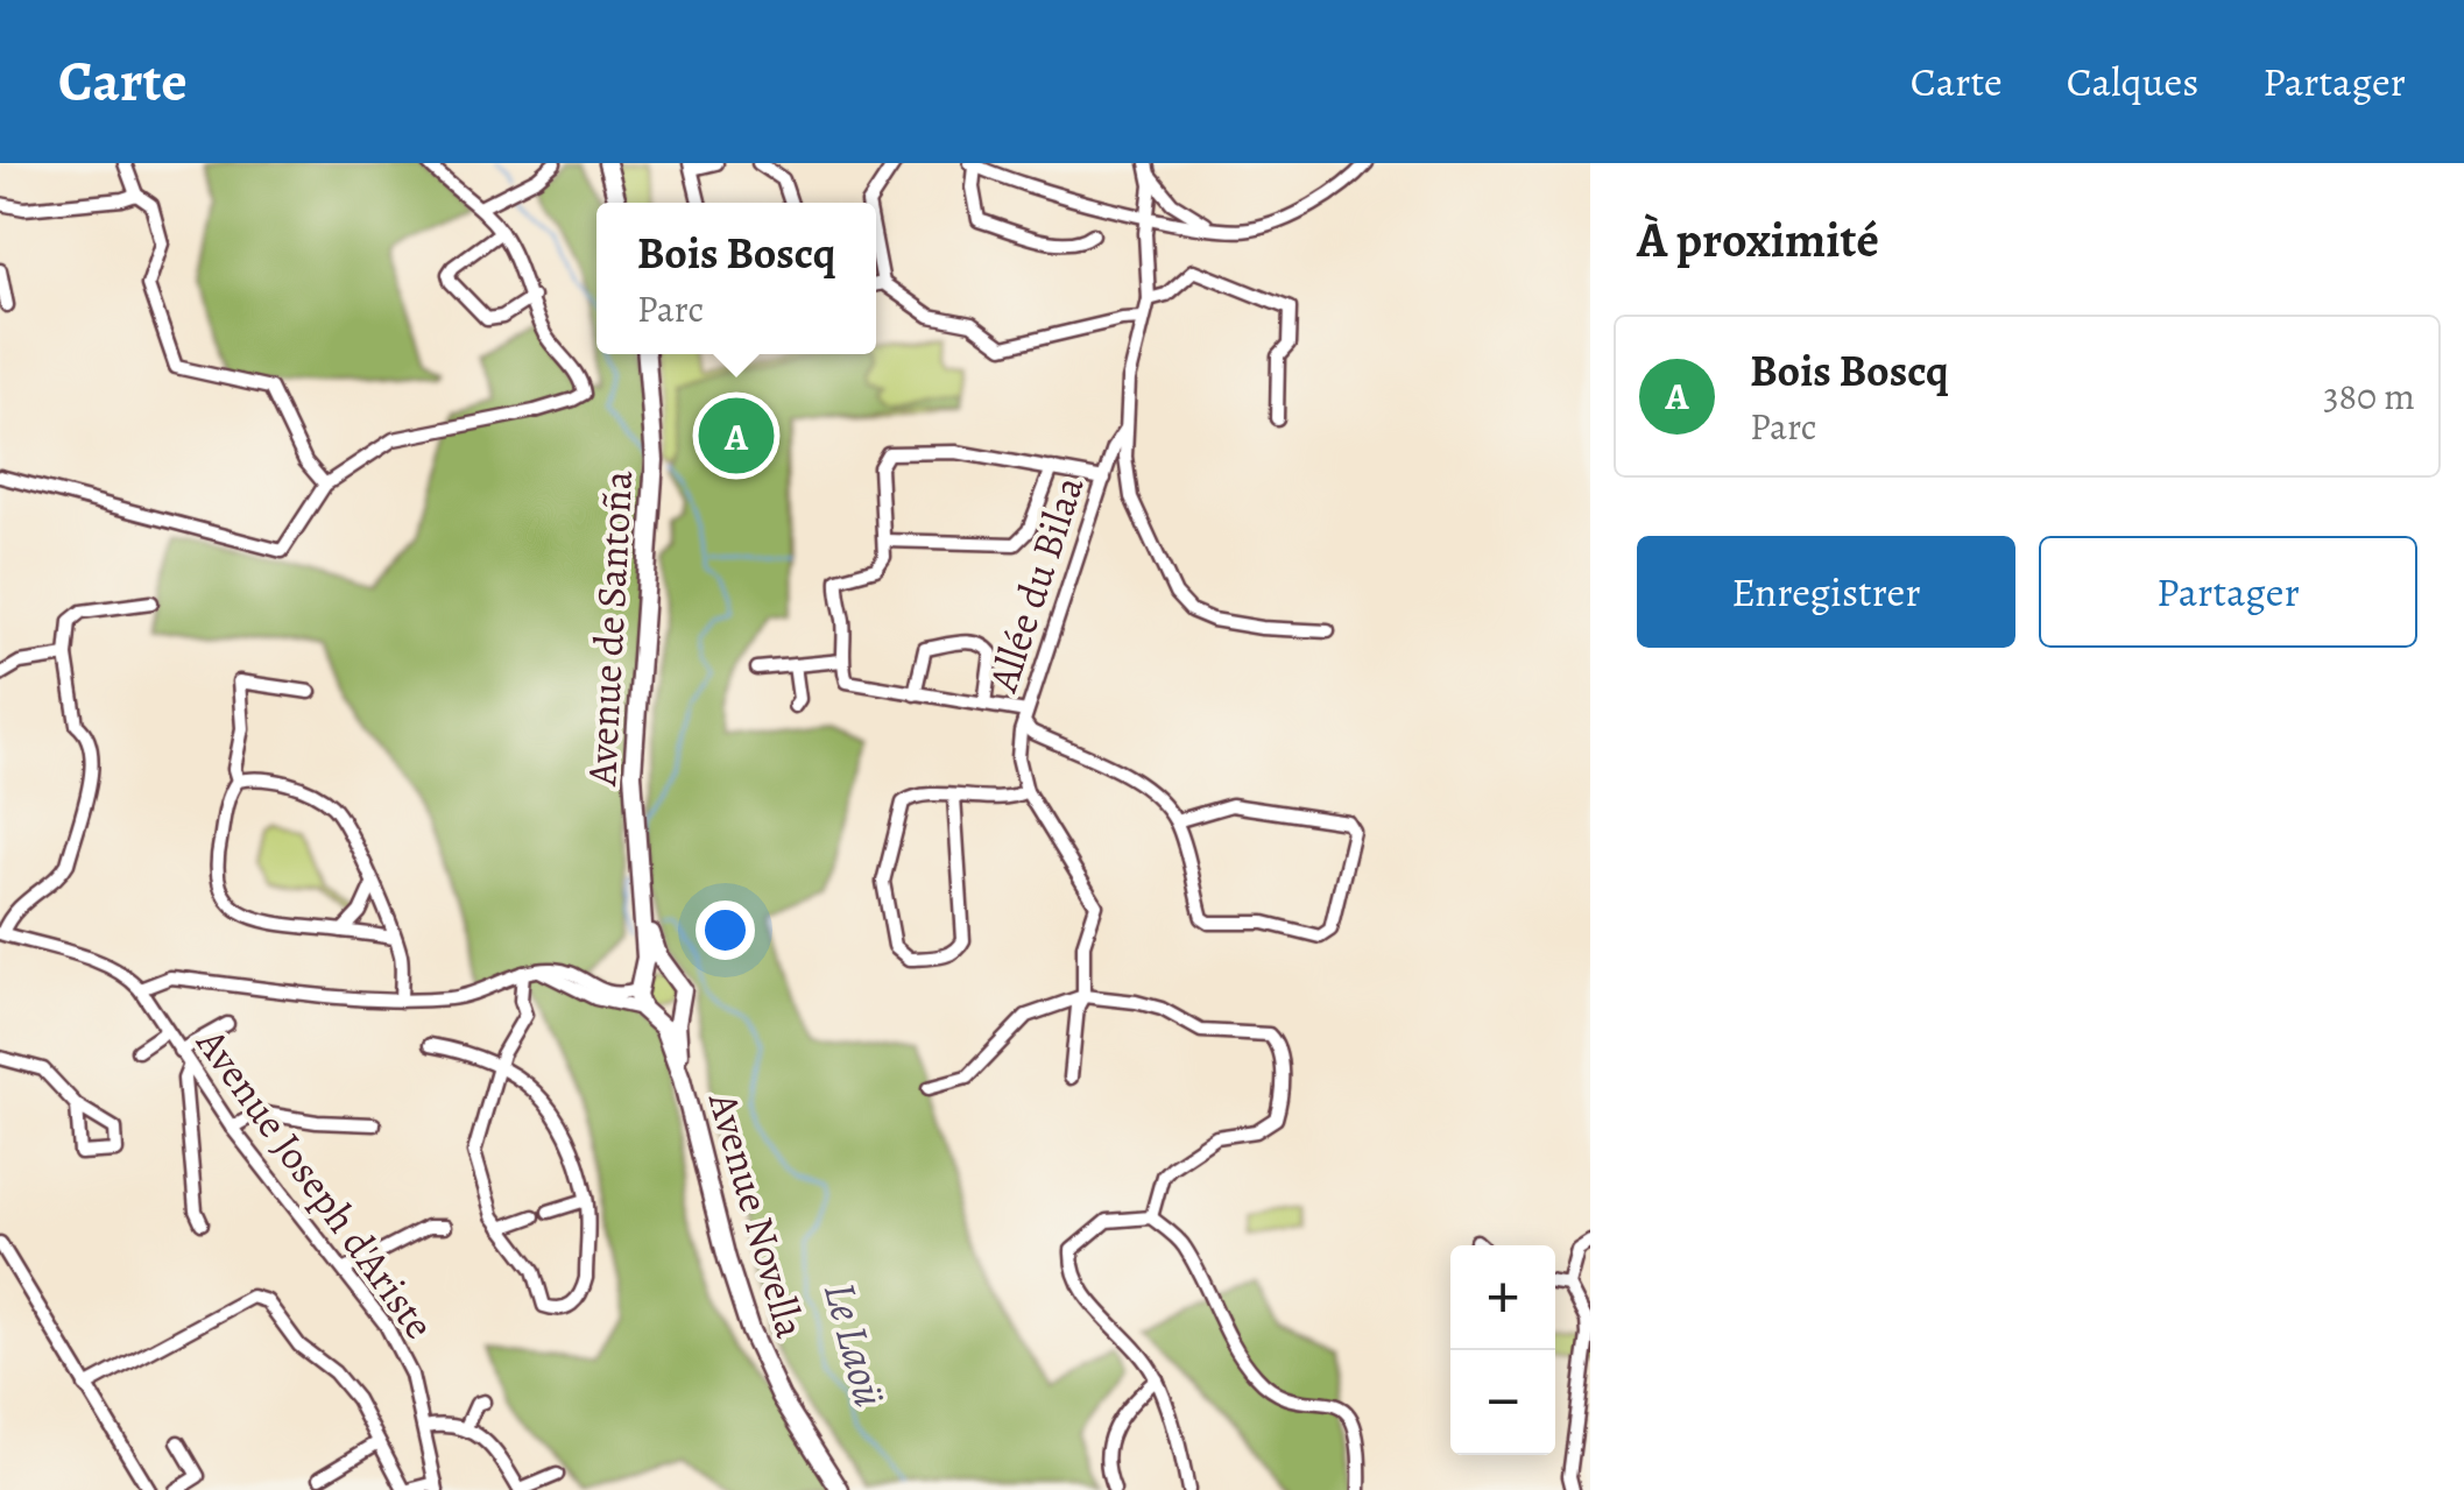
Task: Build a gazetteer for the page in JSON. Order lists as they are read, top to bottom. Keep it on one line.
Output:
{"streets":{"main road":["Avenue de Santoña","Avenue Novella"],"street":["Allée du Bilaa","Avenue Joseph d'Ariste"]},"crossings":[["Avenue de Santoña","Avenue Novella"]],"water":["Le Laoü"],"page":{"header":"Carte","nav":["Carte","Calques","Partager"],"heading":"À proximité","popup":["Bois Boscq","Parc"],"list":[{"mark":"A","name":"Bois Boscq","note":"Parc","value":"380 m"}],"pins":"A","buttons":["Enregistrer","Partager"],"map_buttons":["+","−"]}}
